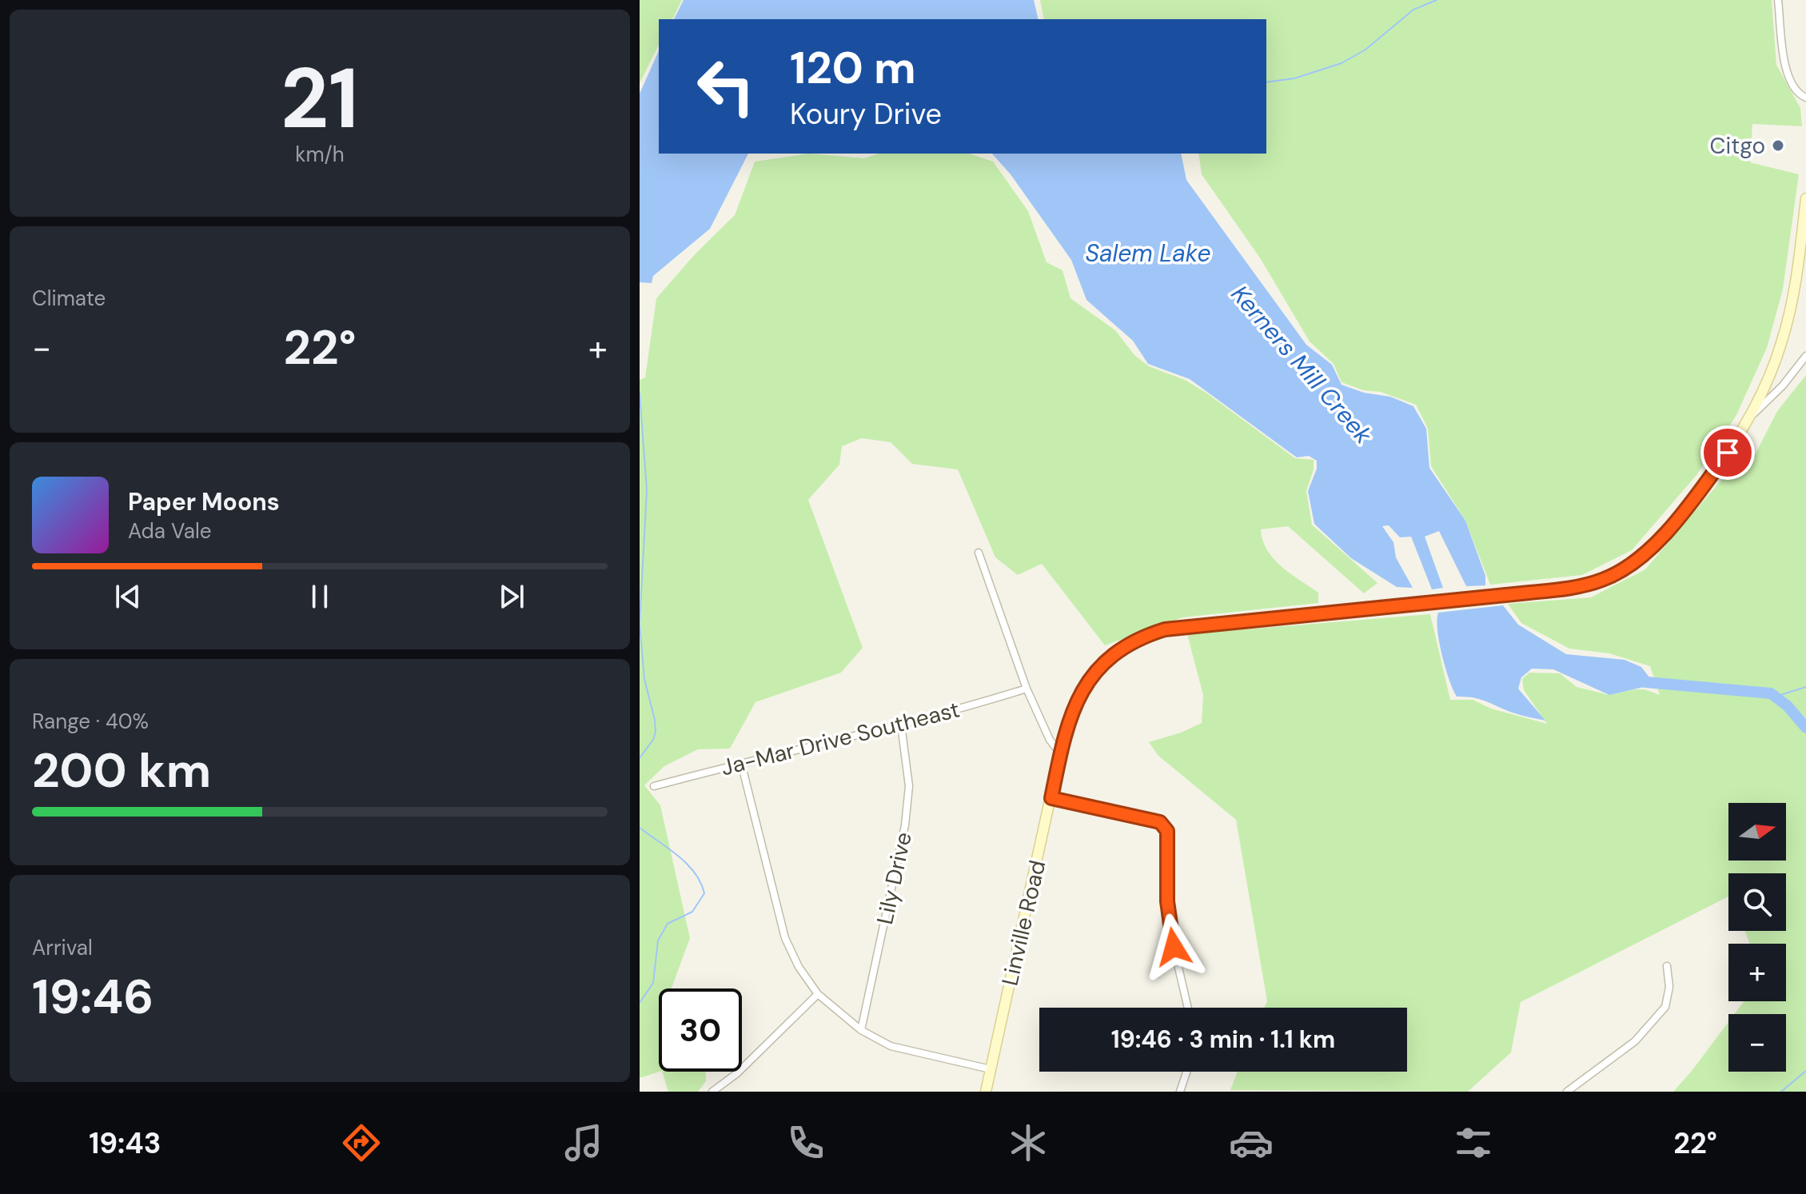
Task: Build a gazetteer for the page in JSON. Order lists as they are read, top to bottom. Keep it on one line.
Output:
{"streets":{"main road":["Linville Road"],"street":["Ja-Mar Drive Southeast","Lily Drive"]},"crossings":[["Ja-Mar Drive Southeast","Lily Drive"]],"water":["Salem Lake","Kerners Mill Creek"],"places":["Citgo"],"north":"right","page":{"tile":[["21","km/h"],"Climate",["Range · 40%","200 km"],["Arrival","19:46"]],"turn":["120 m","Koury Drive"],"heat":["−","22°","+"],"song":["Paper Moons","Ada Vale"],"map_buttons":["+","−"],"limit":"30","trip":"19:46 · 3 min · 1.1 km","tabs":["19:43","22°"]}}
